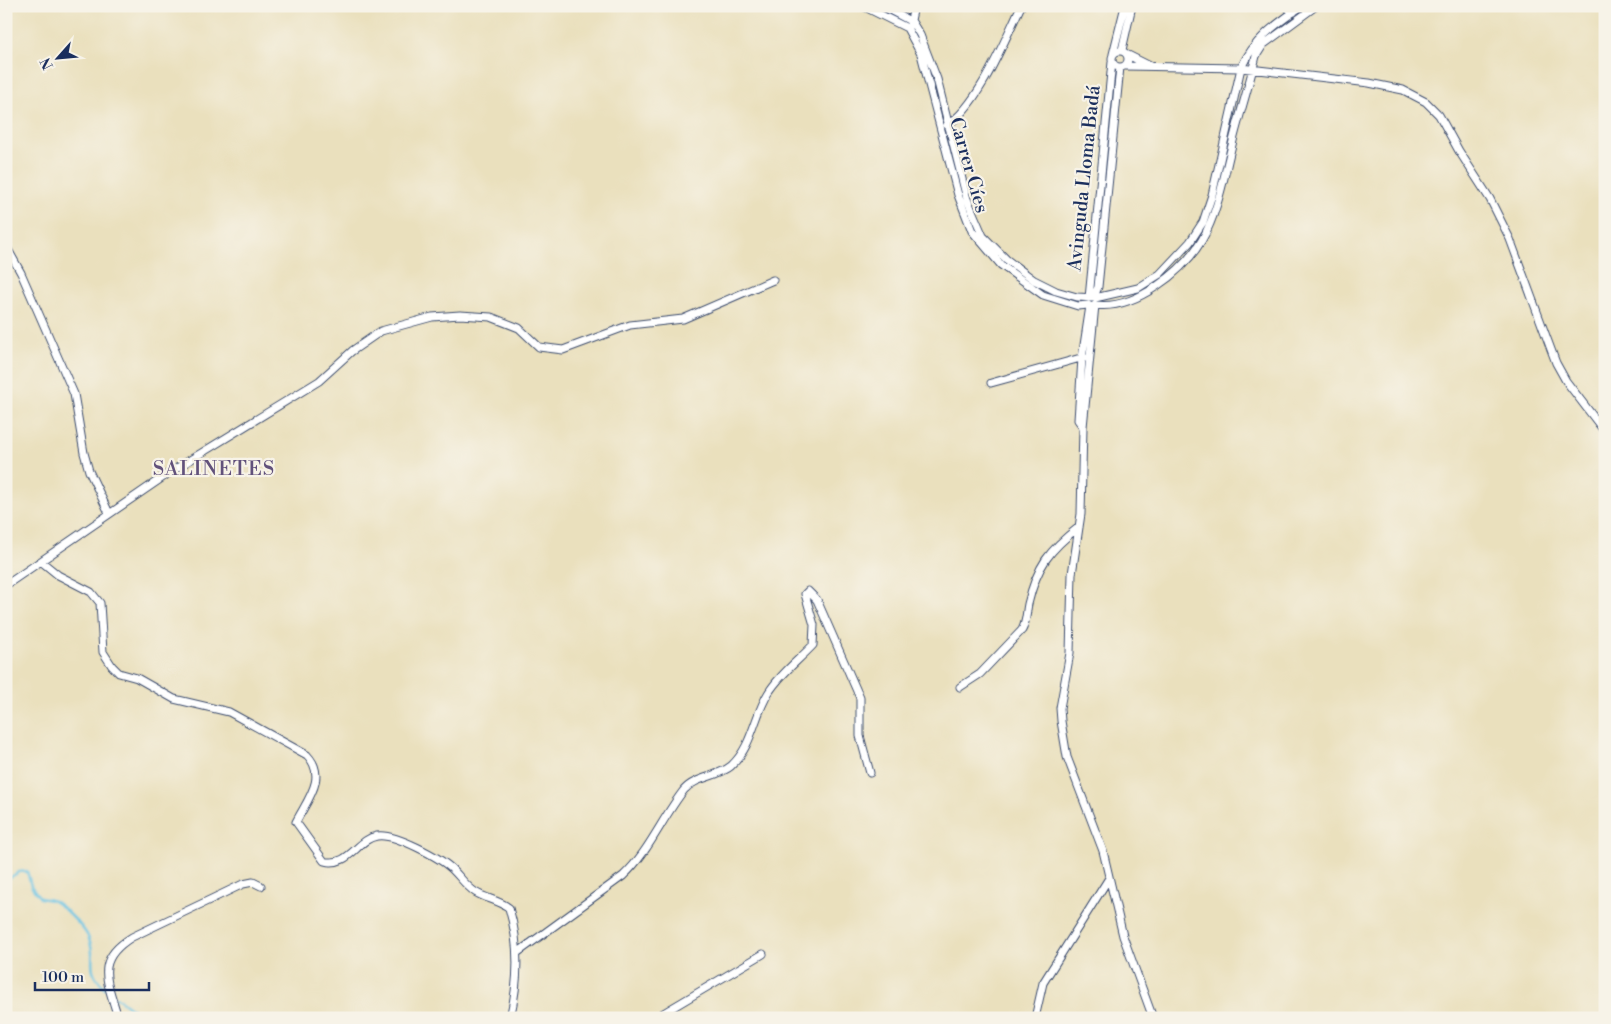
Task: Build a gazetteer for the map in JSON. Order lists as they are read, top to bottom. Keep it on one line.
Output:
{"streets":{"street":["Carrer Cíes","Avinguda Lloma Badá"]},"crossings":[["Carrer Cíes","Avinguda Lloma Badá"]],"districts":["SALINETES"],"scale_bar":"100 m","north":"bottom left"}
